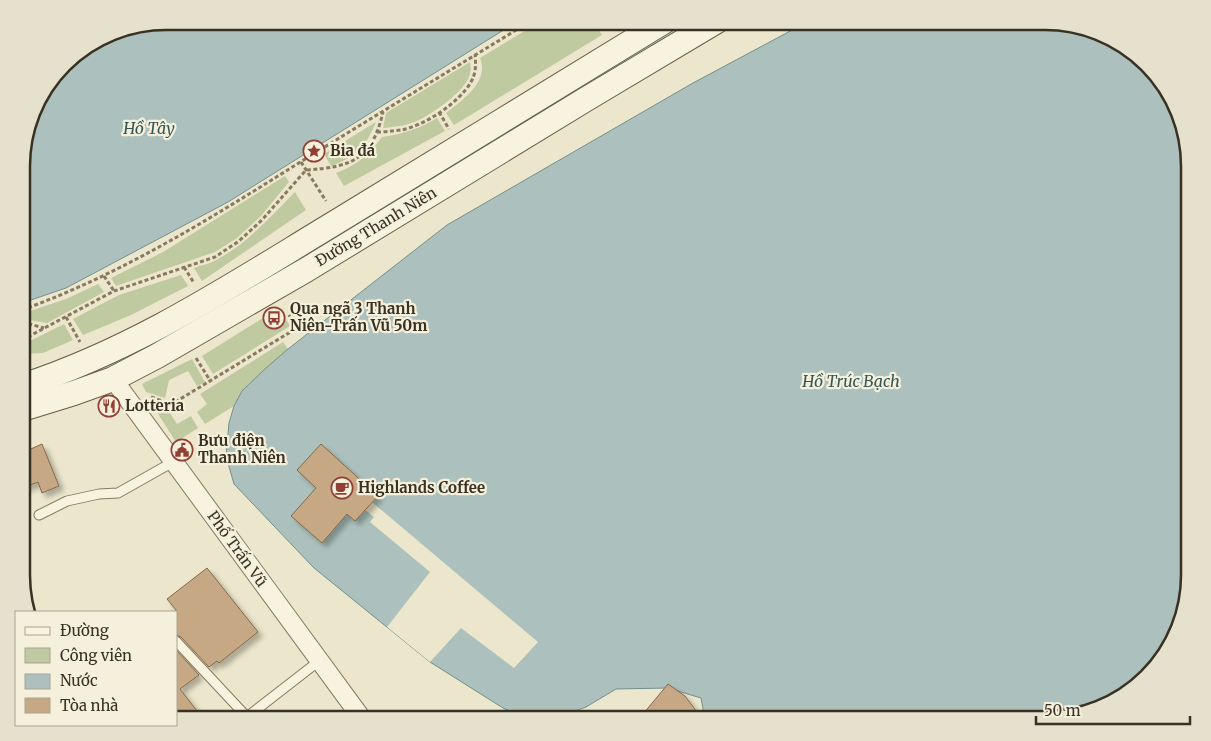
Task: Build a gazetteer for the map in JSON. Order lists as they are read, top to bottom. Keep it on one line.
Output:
{"streets":{"main road":["Đường Thanh Niên"],"street":["Phố Trấn Vũ"]},"crossings":[["Đường Thanh Niên","Phố Trấn Vũ"]],"water":["Hồ Tây","Hồ Trúc Bạch"],"places":{"place":["Bia đá"],"bus stop":["Qua ngã 3 Thanh Niên-Trấn Vũ 50m"],"restaurant":["Lotteria"],"public building":["Bưu điện Thanh Niên"],"cafe":["Highlands Coffee"]},"legend":["Đường","Công viên","Nước","Tòa nhà"],"scale_bar":"50 m"}
